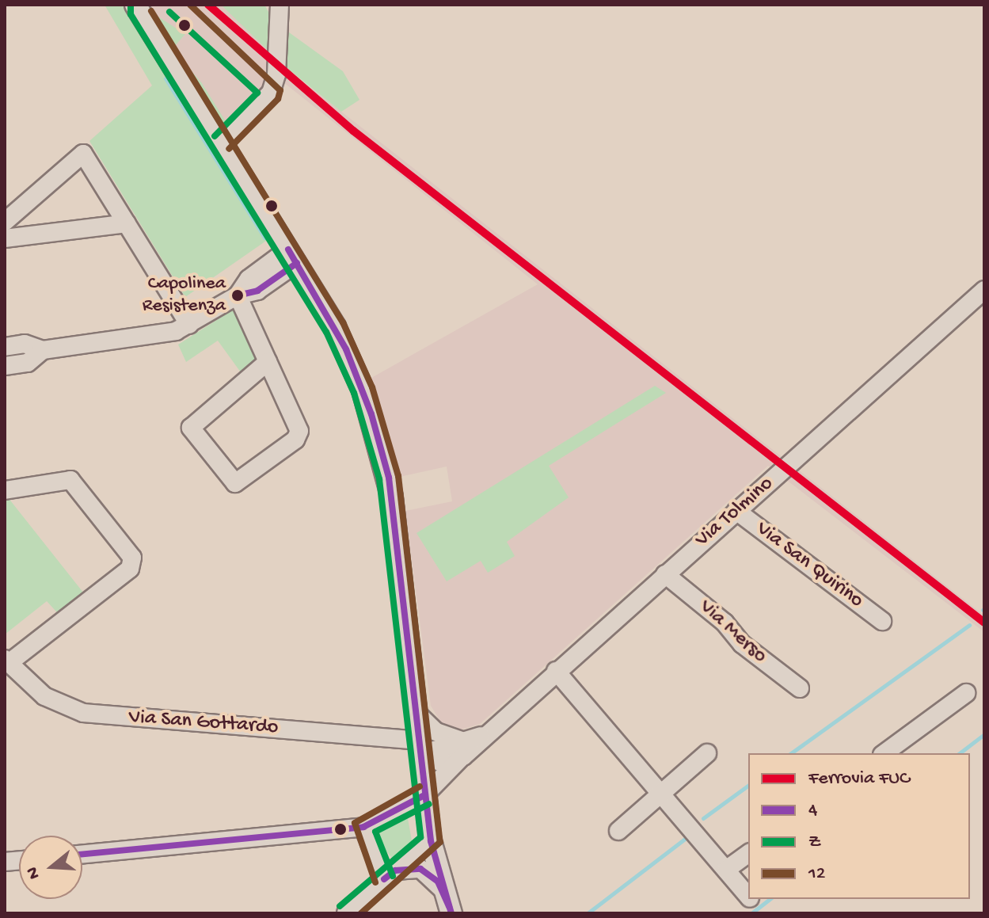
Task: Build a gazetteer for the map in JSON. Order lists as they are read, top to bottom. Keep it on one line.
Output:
{"streets":{"street":["Via Tolmino","Via San Quirino","Via Merso","Via San Gottardo"]},"crossings":[["Via Tolmino","Via San Quirino"],["Via Tolmino","Via Merso"],["Via Tolmino","Via San Gottardo"]],"places":["Capolinea Resistenza"],"lines":["rail line FUC","transit line Z","transit line 12","transit line 4"],"legend":["Ferrovia FUC","4","Z","12"],"north":"left"}
